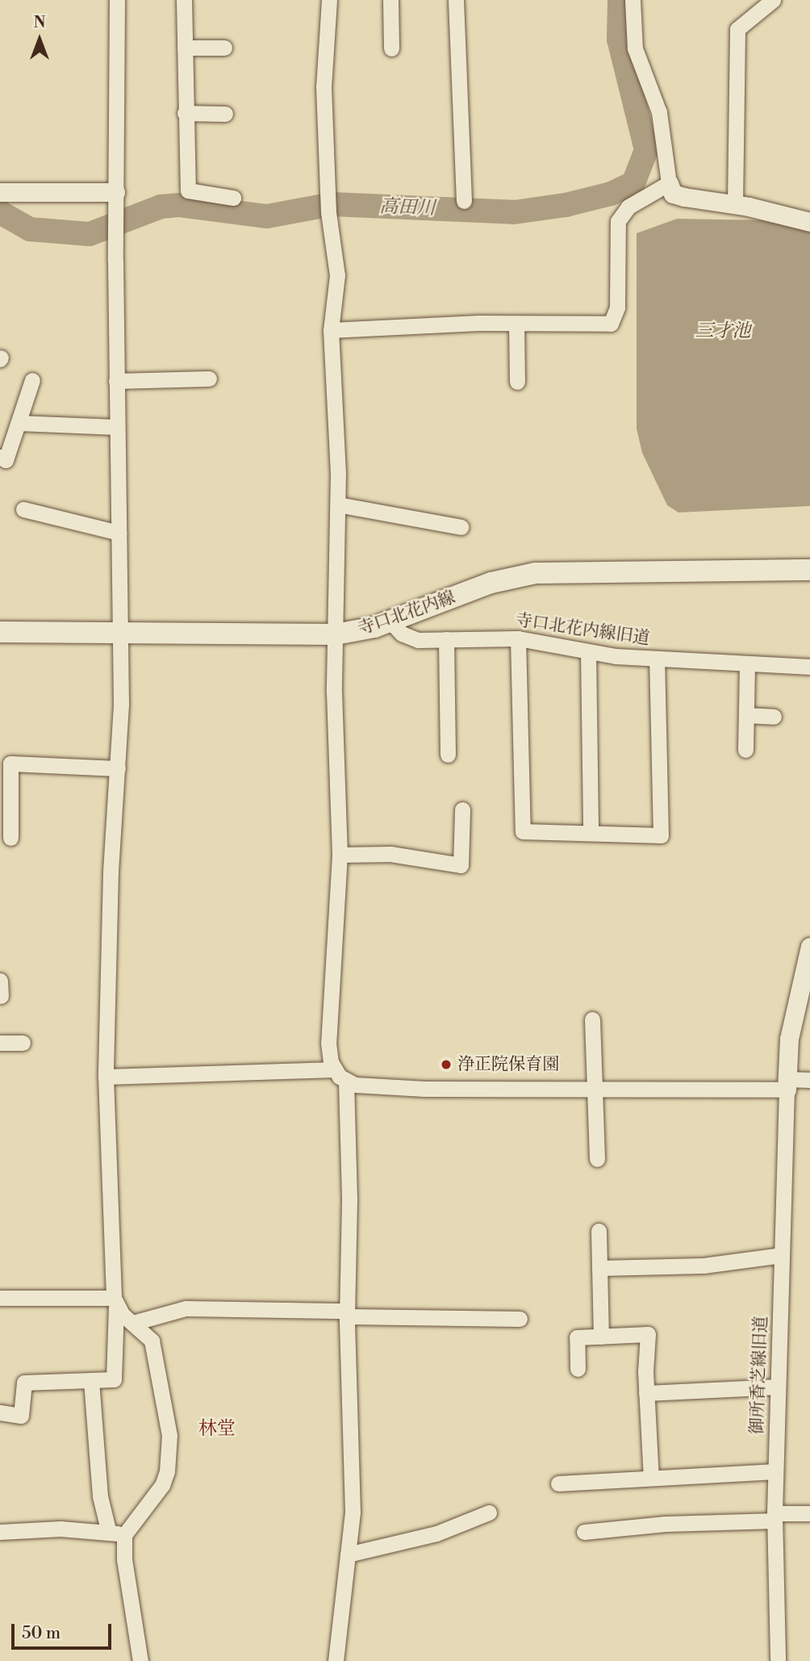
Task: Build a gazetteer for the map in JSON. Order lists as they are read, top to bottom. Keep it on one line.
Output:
{"streets":{"main road":["寺口北花内線"],"street":["寺口北花内線旧道","御所香芝線旧道"]},"crossings":[["寺口北花内線","寺口北花内線旧道"]],"districts":["林堂"],"water":["高田川","三才池"],"places":["浄正院保育園"],"scale_bar":"50 m","north":"top"}
